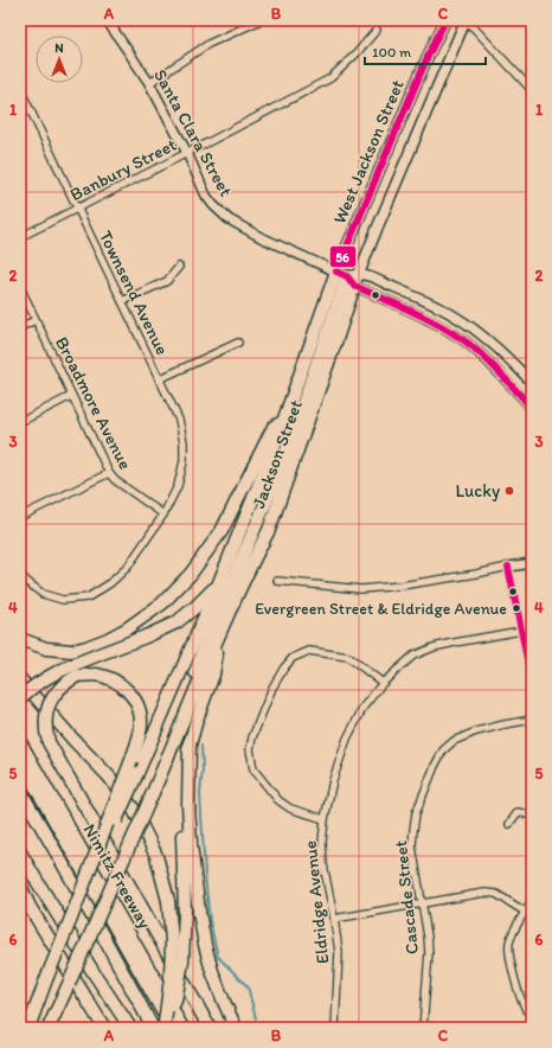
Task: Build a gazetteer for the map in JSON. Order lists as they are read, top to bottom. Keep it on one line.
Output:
{"streets":{"highway":["Jackson Street","Nimitz Freeway"],"main road":["Santa Clara Street","West Jackson Street"],"street":["Banbury Street","Townsend Avenue","Broadmore Avenue","Cascade Street","Eldridge Avenue"]},"crossings":[["Santa Clara Street","West Jackson Street"],["Santa Clara Street","Banbury Street"],["Santa Clara Street","Jackson Street"],["West Jackson Street","Jackson Street"],["Banbury Street","Townsend Avenue"],["Townsend Avenue","Broadmore Avenue"]],"places":["Lucky","Evergreen Street & Eldridge Avenue"],"lines":["transit line 56"],"scale_bar":"100 m","north":"top","grid":{"columns":["A","B","C"],"rows":["1","2","3","4","5","6"]}}
